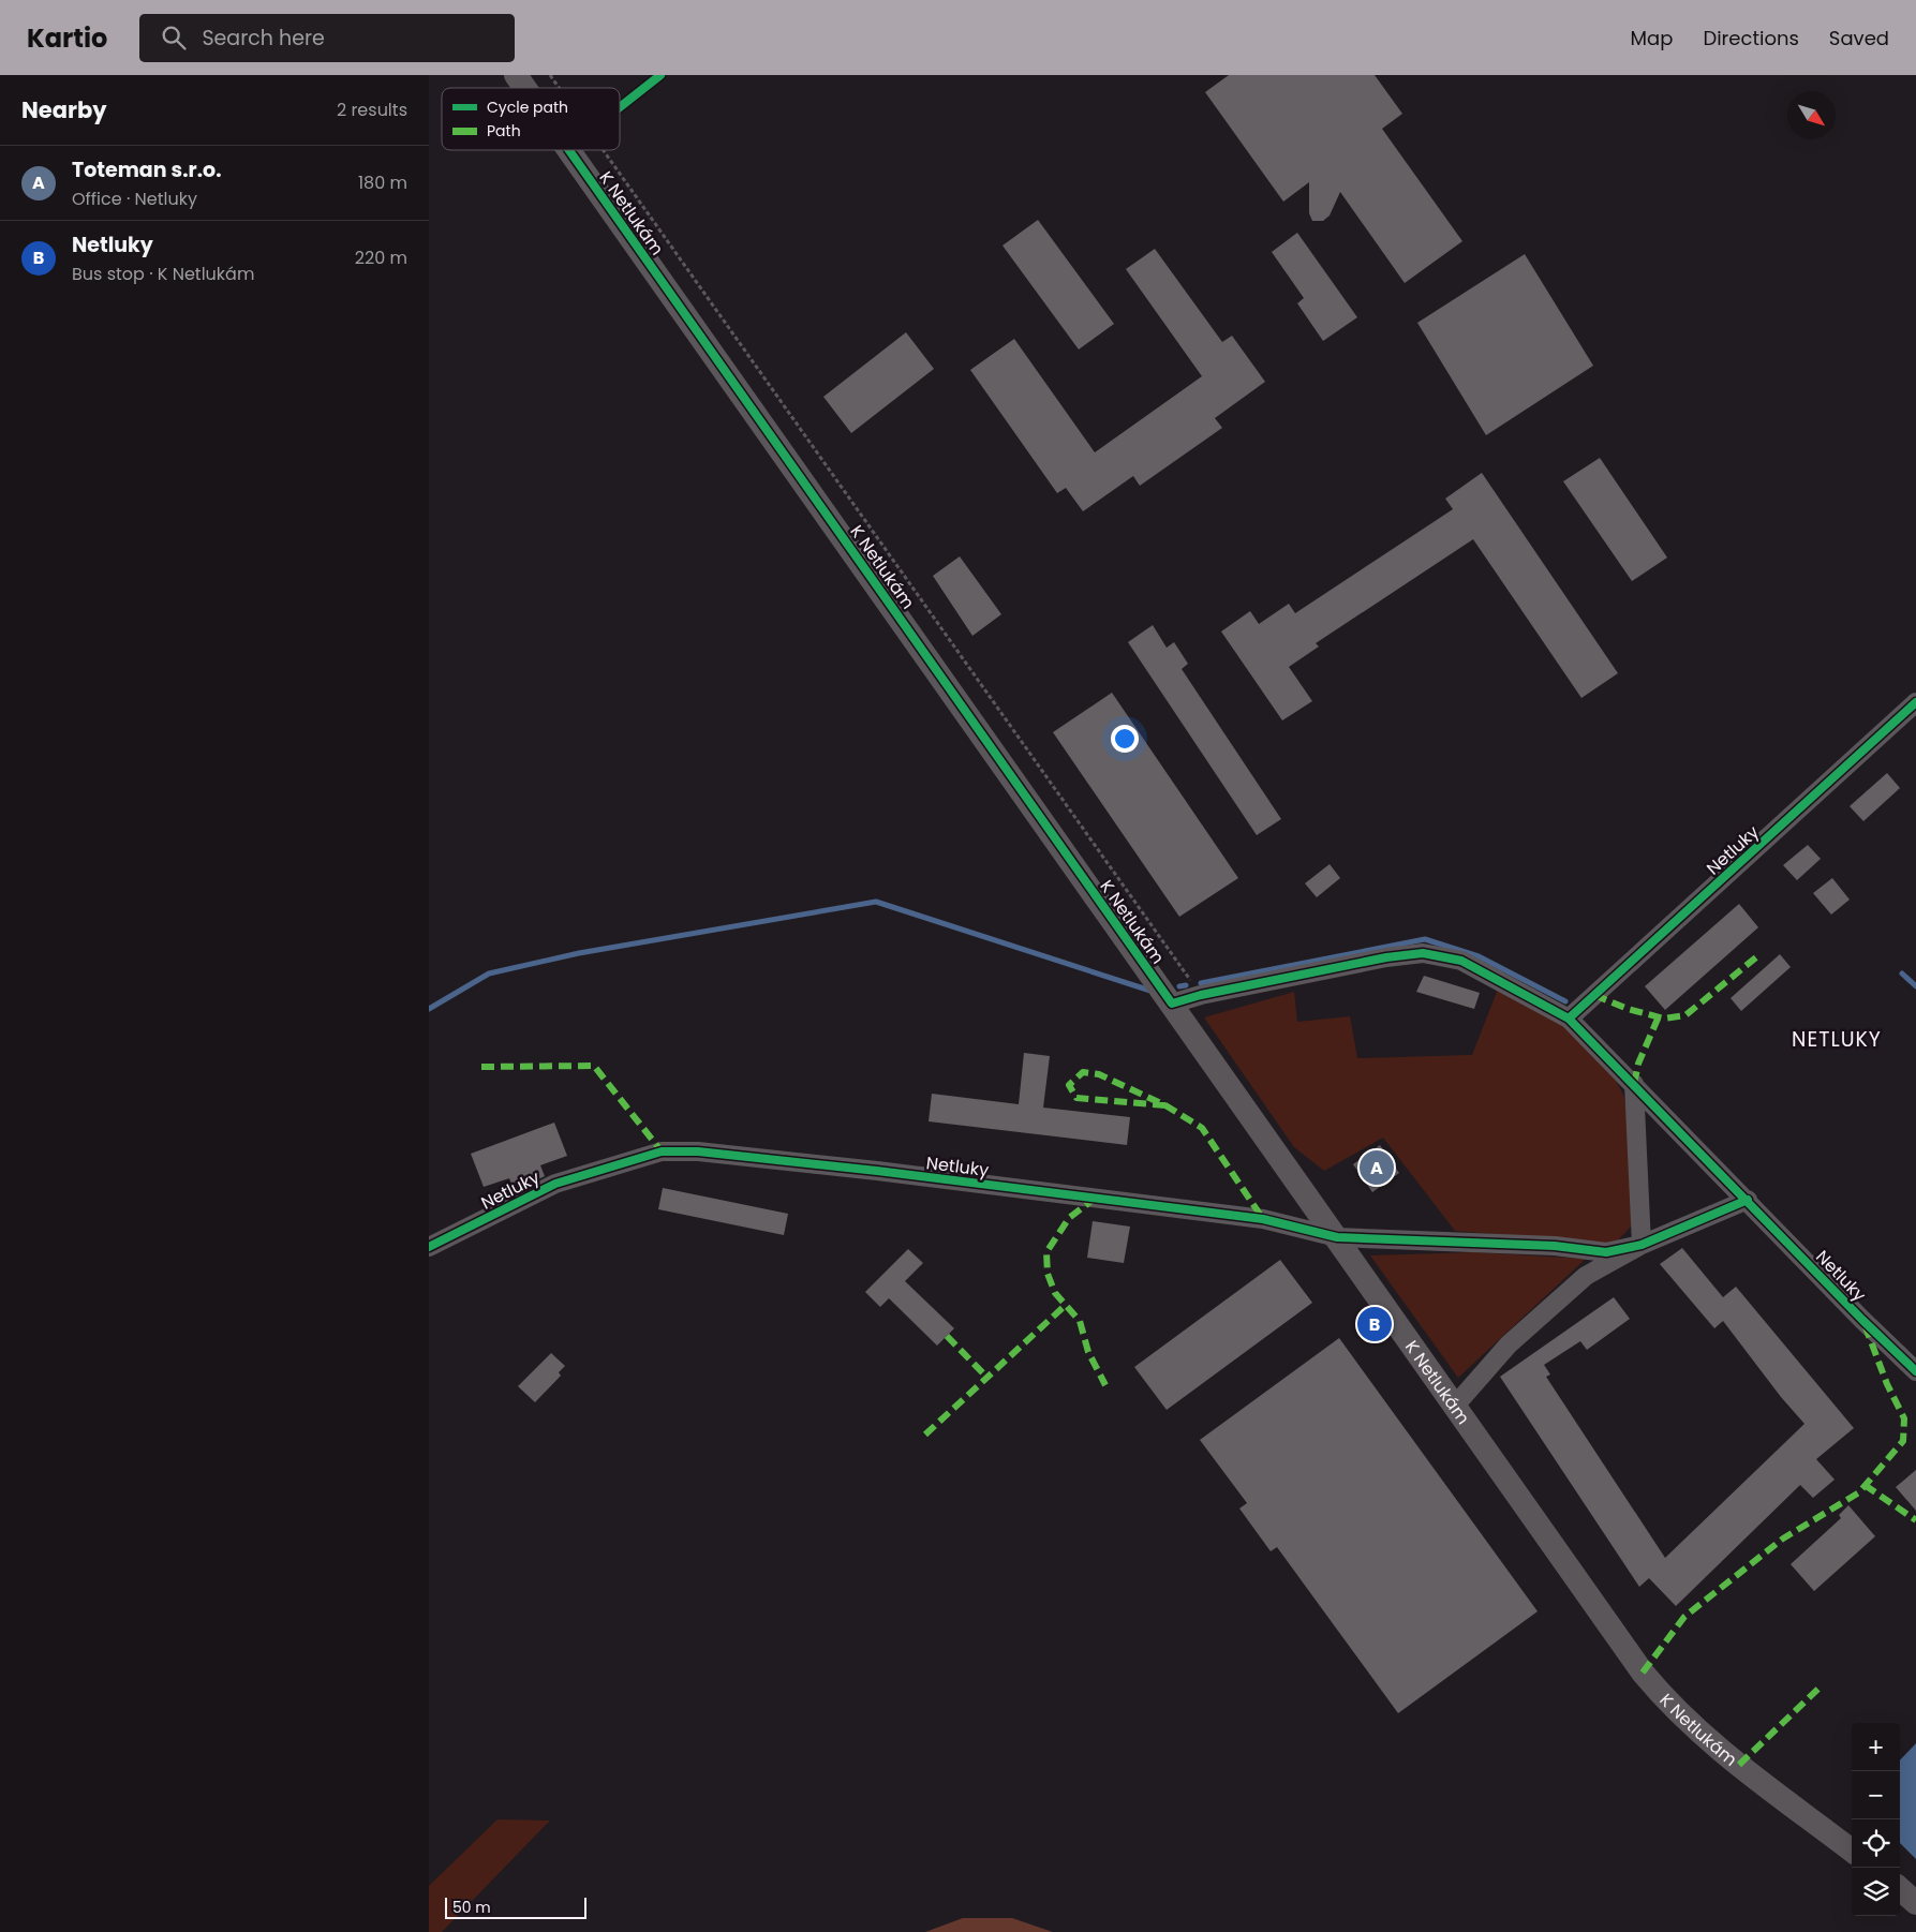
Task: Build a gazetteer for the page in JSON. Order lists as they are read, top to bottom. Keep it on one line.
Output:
{"streets":{"street":["K Netlukám","Netluky"]},"crossings":[["K Netlukám","Netluky"]],"districts":["NETLUKY"],"legend":["Cycle path","Path"],"scale_bar":"50 m","north":"bottom right","page":{"header":"Kartio","search":"Search here","nav":["Map","Directions","Saved"],"heading":["Nearby","2 results"],"list":[{"mark":"A","name":"Toteman s.r.o.","note":"Office · Netluky","value":"180 m"},{"mark":"B","name":"Netluky","note":"Bus stop · K Netlukám","value":"220 m"}],"pins":["A","B"],"map_buttons":["+","−"],"scale":"50 m"}}
